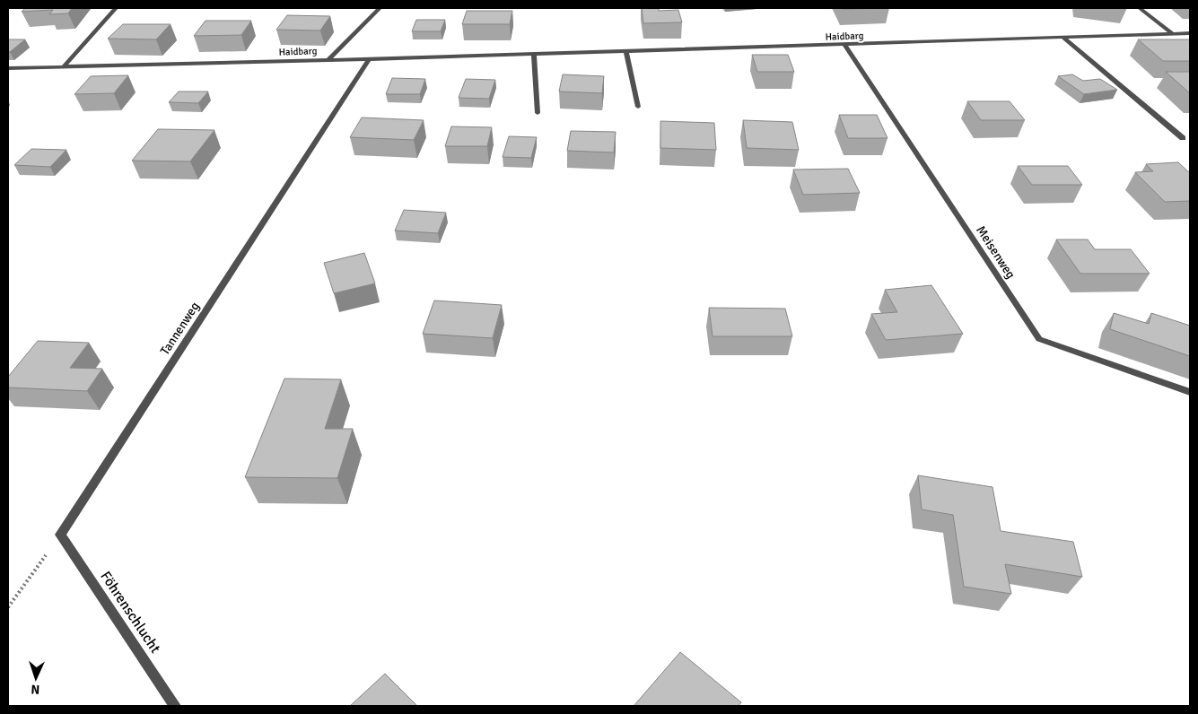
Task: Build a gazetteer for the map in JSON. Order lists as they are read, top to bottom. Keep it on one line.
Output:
{"streets":{"street":["Haidbarg","Meisenweg","Tannenweg","Föhrenschlucht"]},"crossings":[["Haidbarg","Meisenweg"],["Haidbarg","Tannenweg"],["Tannenweg","Föhrenschlucht"]],"north":"bottom"}
